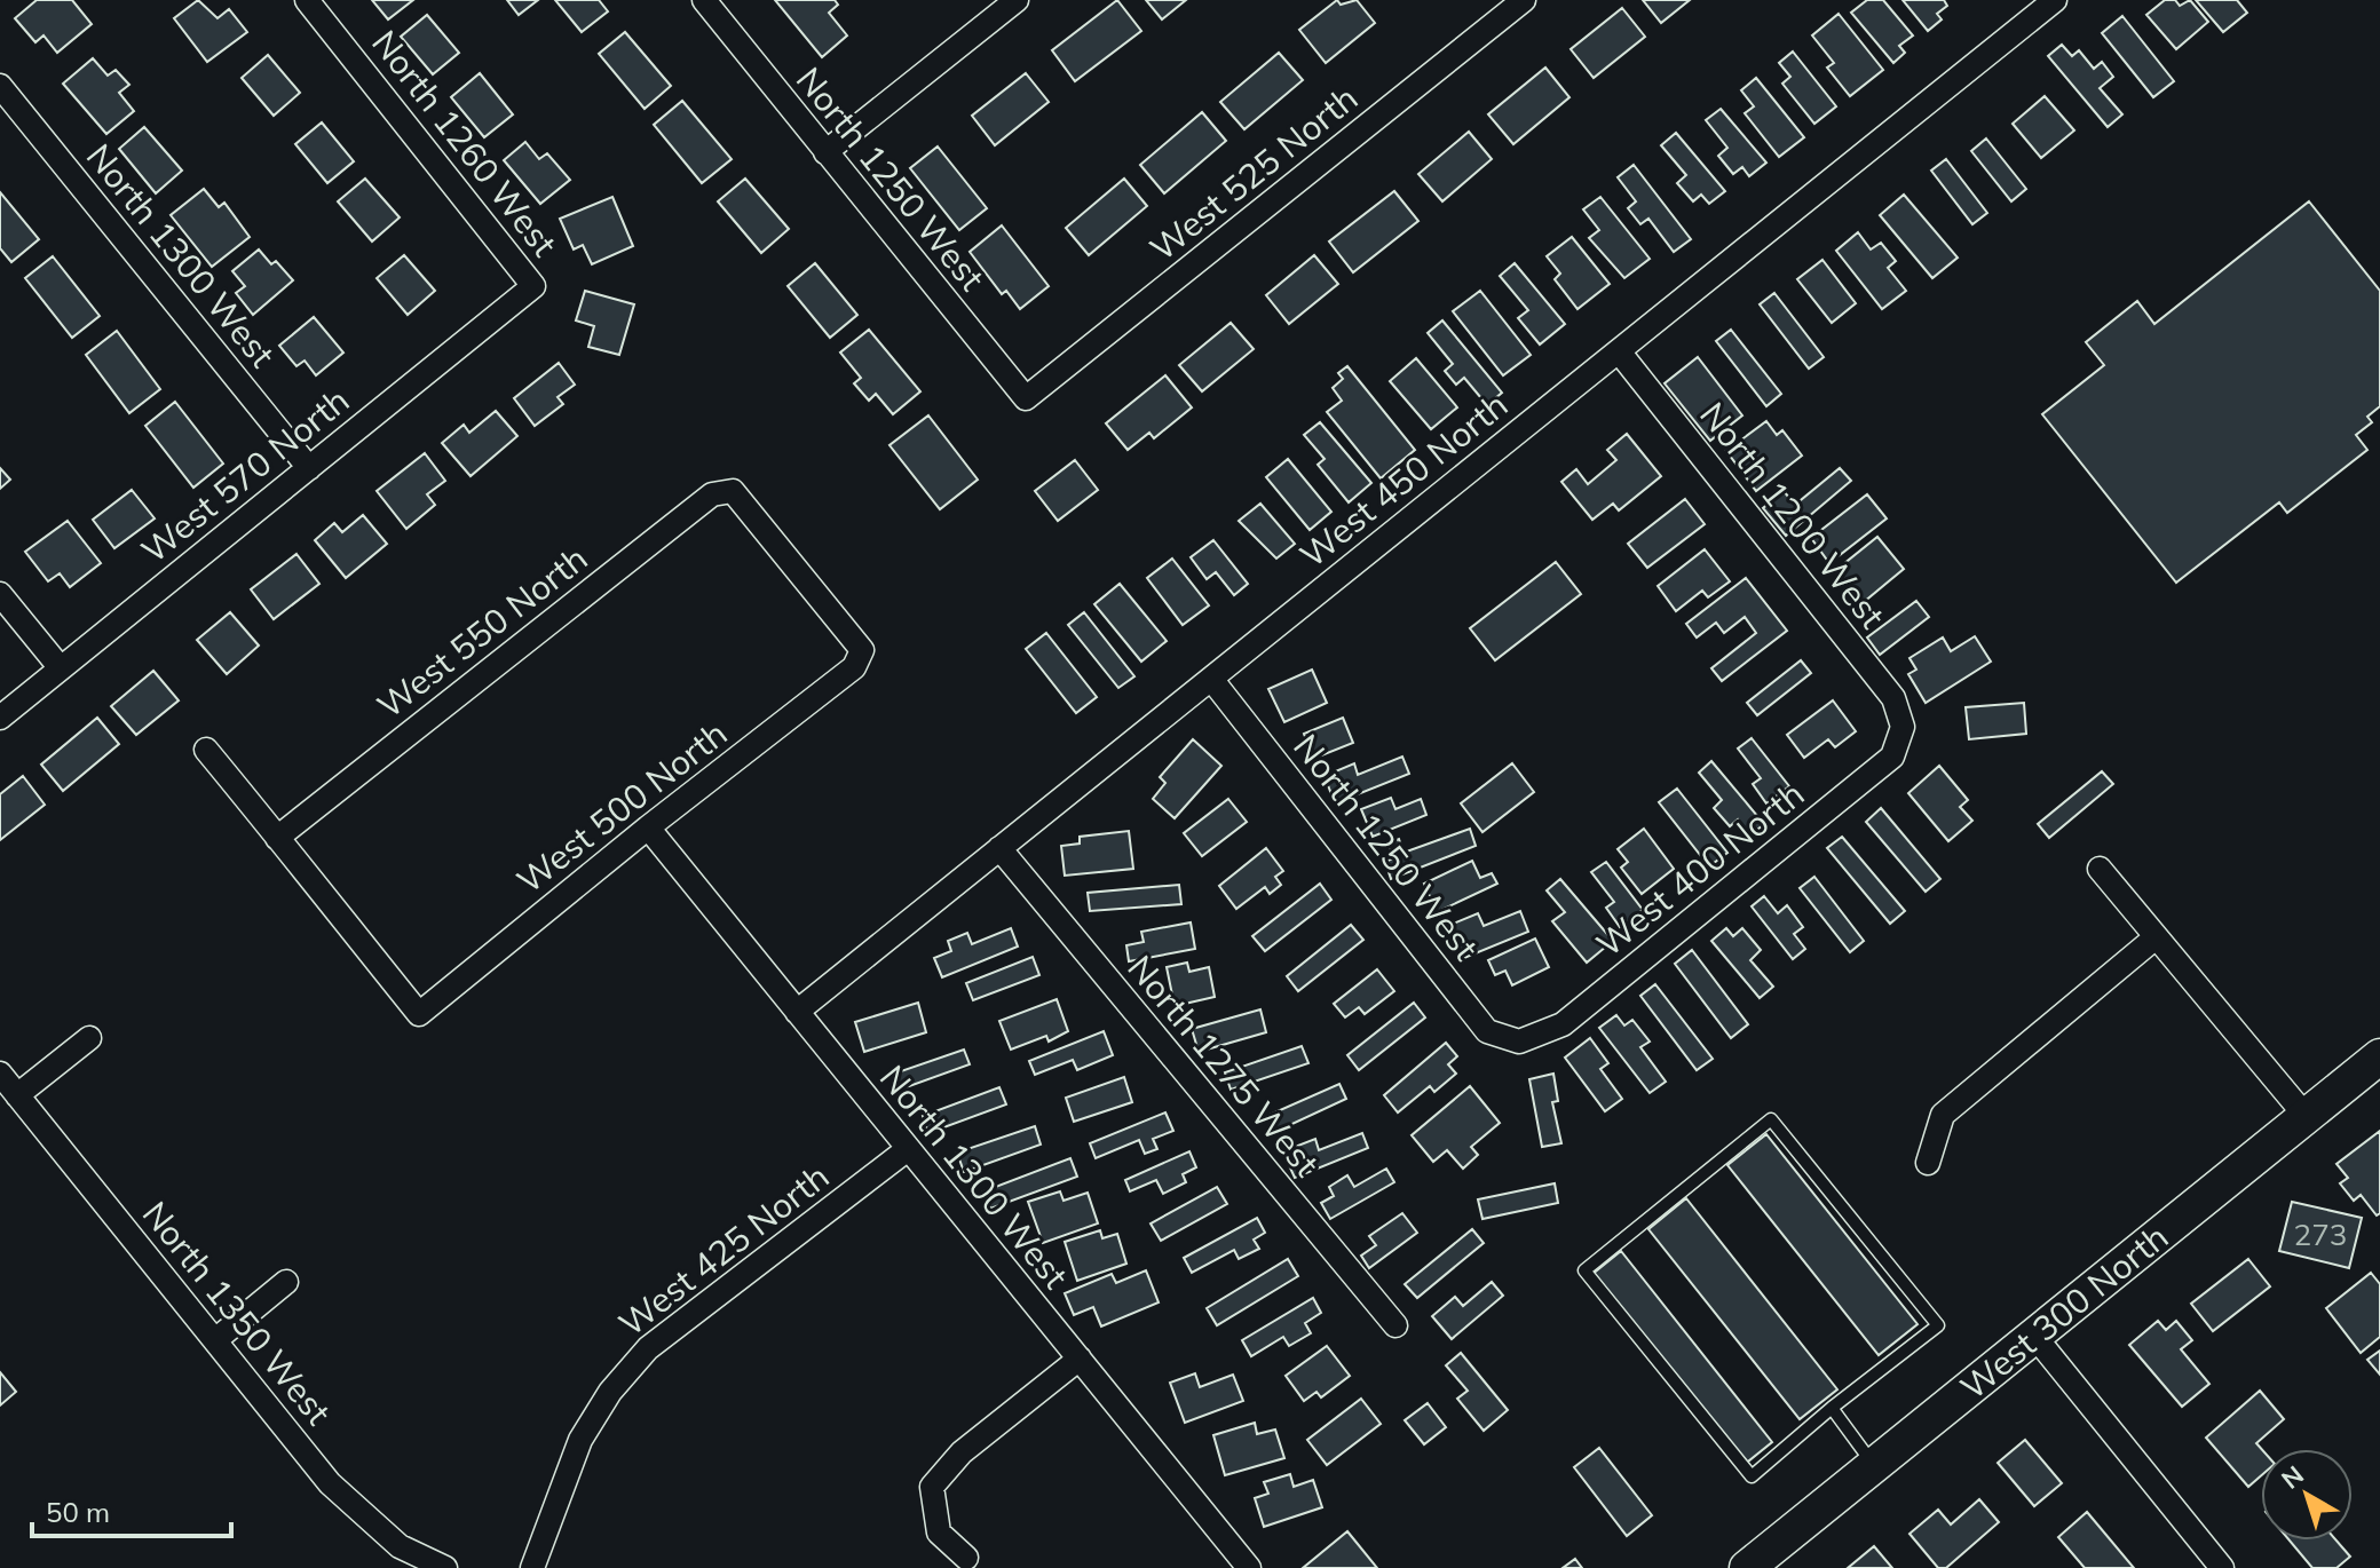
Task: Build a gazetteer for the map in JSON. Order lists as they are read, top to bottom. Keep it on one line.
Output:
{"streets":{"main road":["West 300 North"],"street":["North 1260 West","West 525 North","North 1250 West","North 1300 West","West 570 North","West 450 North","North 1200 West","West 550 North","West 500 North","West 400 North","North 1275 West","West 425 North","North 1350 West"]},"crossings":[["North 1260 West","West 570 North"],["West 525 North","North 1250 West"],["North 1250 West","West 450 North"],["North 1250 West","West 400 North"],["North 1300 West","West 570 North"],["North 1300 West","West 450 North"],["North 1300 West","West 500 North"],["North 1300 West","West 425 North"],["West 450 North","North 1200 West"],["West 450 North","North 1275 West"],["North 1200 West","West 400 North"],["West 550 North","West 500 North"]],"house_numbers":["273"],"scale_bar":"50 m","north":"top left"}
